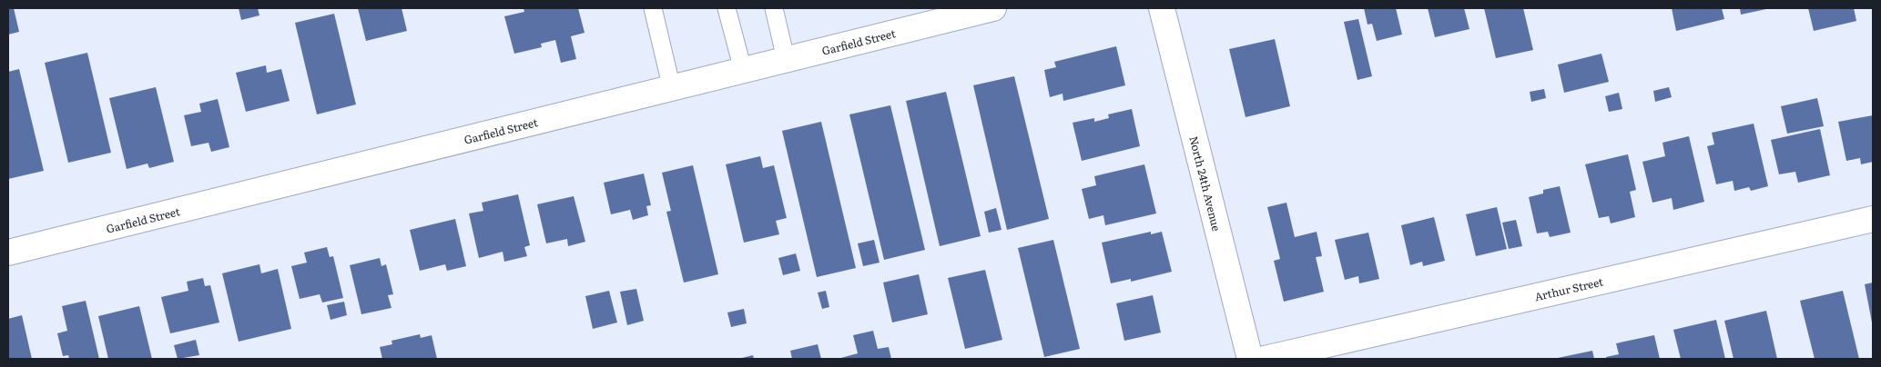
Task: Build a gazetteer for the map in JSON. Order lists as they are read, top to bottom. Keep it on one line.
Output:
{"streets":{"street":["Garfield Street","North 24th Avenue","Arthur Street"]}}
